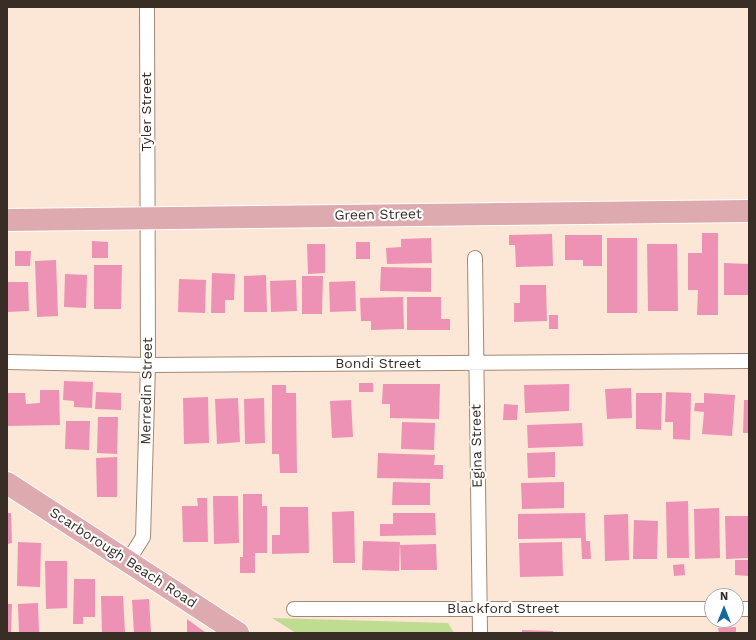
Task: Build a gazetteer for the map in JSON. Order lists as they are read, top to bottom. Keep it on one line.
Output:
{"streets":{"main road":["Green Street","Scarborough Beach Road"],"street":["Tyler Street","Bondi Street","Merredin Street","Egina Street","Blackford Street"]},"crossings":[["Tyler Street","Green Street"],["Tyler Street","Merredin Street"],["Green Street","Merredin Street"],["Bondi Street","Merredin Street"],["Bondi Street","Egina Street"],["Merredin Street","Scarborough Beach Road"],["Egina Street","Blackford Street"]],"north":"top"}
